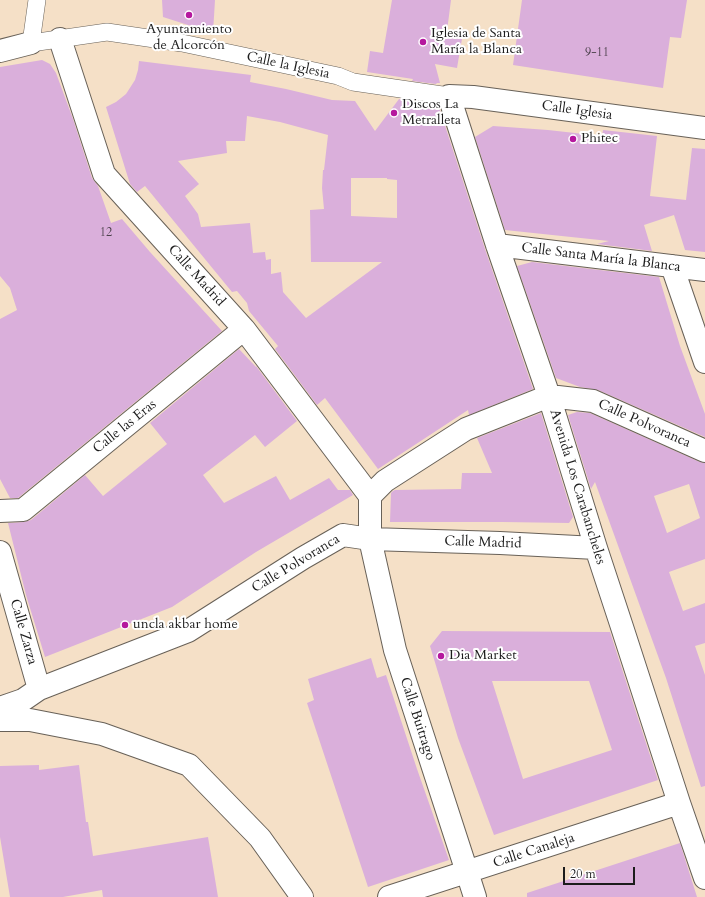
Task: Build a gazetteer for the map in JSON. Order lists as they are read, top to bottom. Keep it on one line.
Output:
{"streets":{"street":["Calle la Iglesia","Calle Iglesia","Calle Santa María la Blanca","Calle Madrid","Calle Polvoranca","Calle las Eras","Avenida Los Carabancheles","Calle Zarza","Calle Buitrago","Calle Canaleja"]},"crossings":[["Calle la Iglesia","Calle Iglesia"],["Calle la Iglesia","Calle Madrid"],["Calle la Iglesia","Avenida Los Carabancheles"],["Calle Iglesia","Avenida Los Carabancheles"],["Calle Santa María la Blanca","Avenida Los Carabancheles"],["Calle Madrid","Calle Polvoranca"],["Calle Madrid","Calle las Eras"],["Calle Madrid","Avenida Los Carabancheles"],["Calle Madrid","Calle Buitrago"],["Calle Polvoranca","Avenida Los Carabancheles"],["Calle Polvoranca","Calle Zarza"],["Calle Polvoranca","Calle Buitrago"],["Avenida Los Carabancheles","Calle Canaleja"],["Calle Buitrago","Calle Canaleja"]],"places":["Ayuntamiento de Alcorcón","Iglesia de Santa María la Blanca","Discos La Metralleta","Phitec","uncla akbar home","Dia Market"],"house_numbers":["9-11","12"],"scale_bar":"20 m"}
